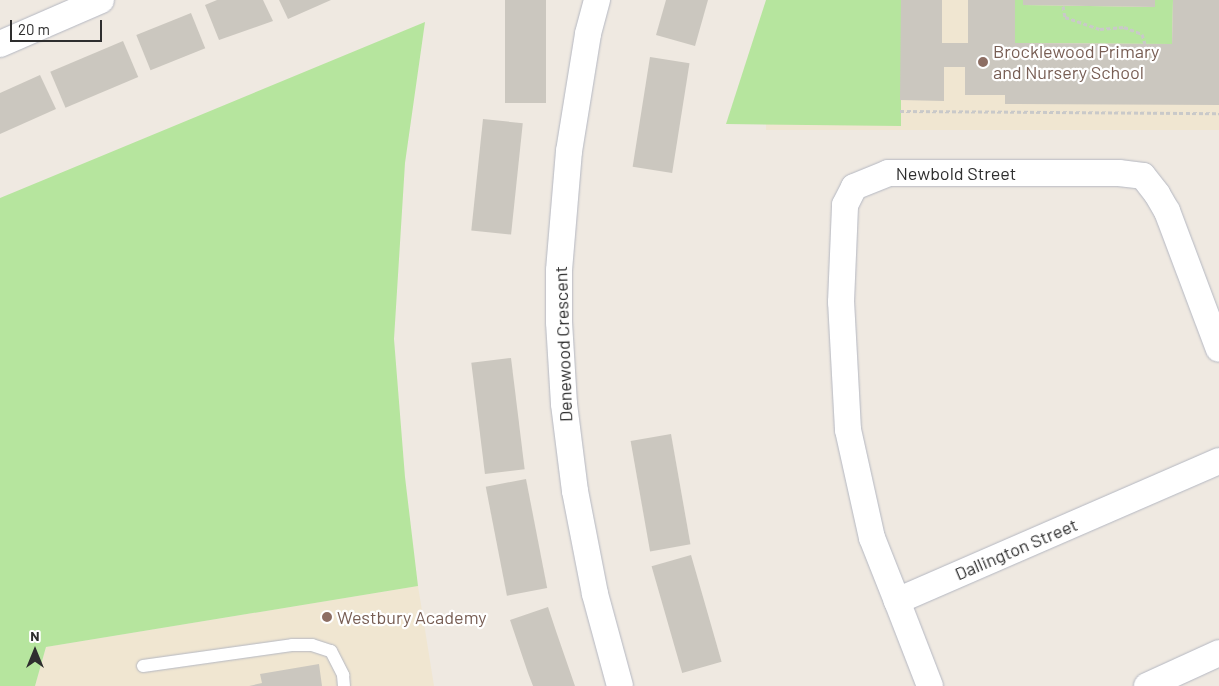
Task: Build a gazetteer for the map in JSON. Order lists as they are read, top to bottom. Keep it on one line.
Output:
{"streets":{"street":["Newbold Street","Denewood Crescent","Dallington Street"]},"crossings":[["Newbold Street","Dallington Street"]],"places":["Brocklewood Primary and Nursery School","Westbury Academy"],"scale_bar":"20 m","north":"top"}
